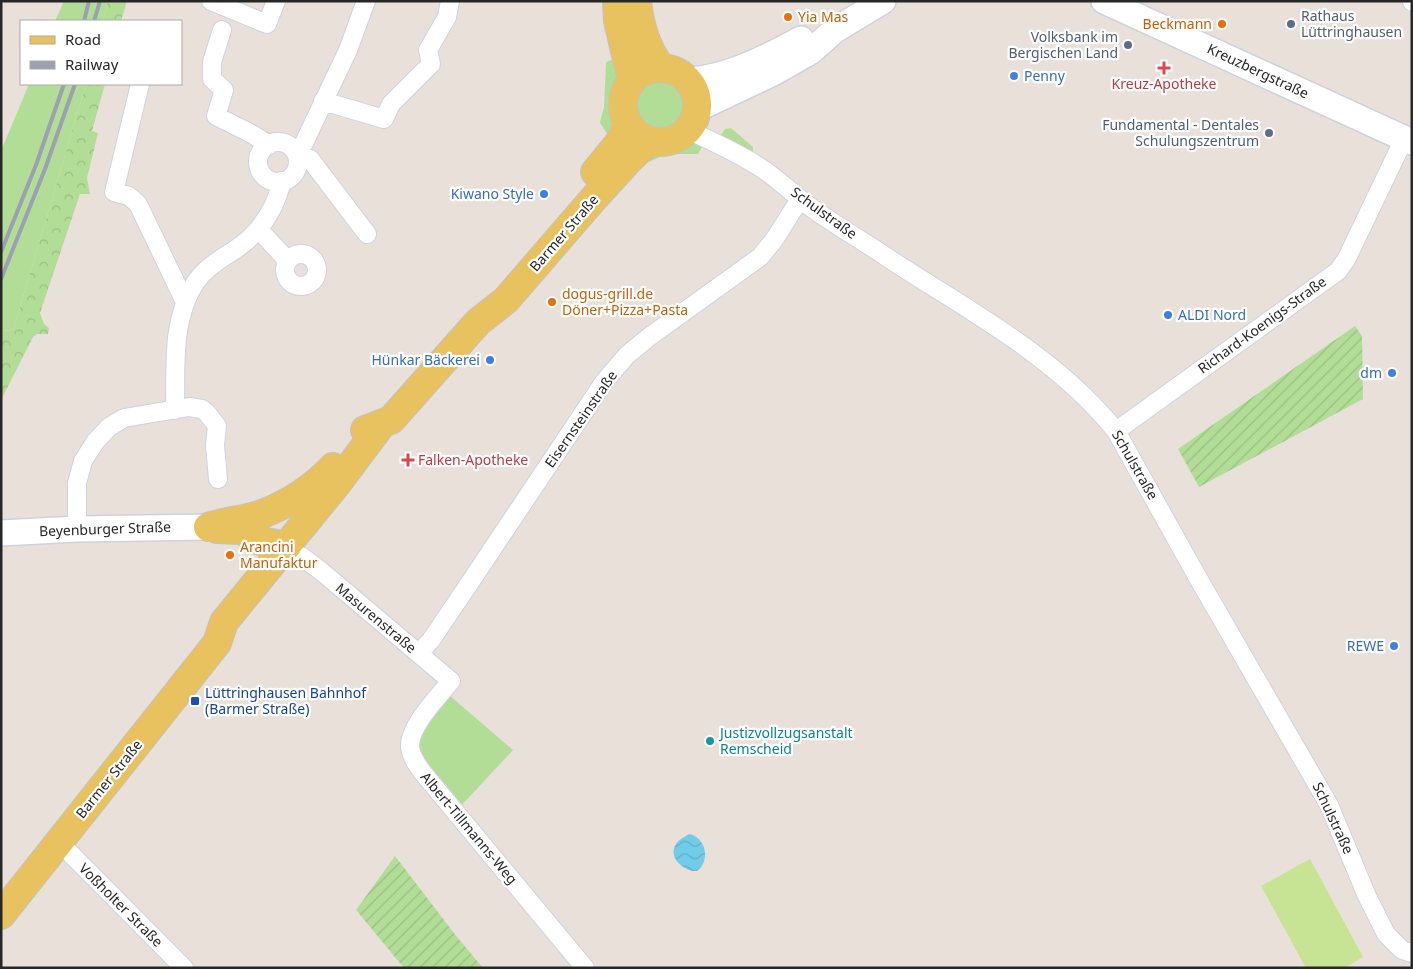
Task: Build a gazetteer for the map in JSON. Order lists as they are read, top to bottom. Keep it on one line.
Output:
{"streets":{"main road":["Kreuzbergstraße","Barmer Straße","Beyenburger Straße"],"street":["Schulstraße","Richard-Koenigs-Straße","Eisernsteinstraße","Masurenstraße","Albert-Tillmanns-Weg","Voßholter Straße"]},"crossings":[["Kreuzbergstraße","Richard-Koenigs-Straße"],["Schulstraße","Barmer Straße"],["Schulstraße","Richard-Koenigs-Straße"],["Schulstraße","Eisernsteinstraße"],["Barmer Straße","Masurenstraße"],["Barmer Straße","Voßholter Straße"],["Eisernsteinstraße","Masurenstraße"],["Masurenstraße","Albert-Tillmanns-Weg"]],"places":{"other":["Yia Mas","Beckmann","Rathaus Lüttringhausen","Volksbank im Bergischen Land","Penny","Fundamental - Dentales Schulungszentrum","Kiwano Style","dogus-grill.de Döner+Pizza+Pasta","ALDI Nord","Hünkar Bäckerei","dm","Arancini Manufaktur","REWE","Justizvollzugsanstalt Remscheid"],"health":["Kreuz-Apotheke","Falken-Apotheke"],"transit":["Lüttringhausen Bahnhof (Barmer Straße)"]},"legend":["Road","Railway"]}
